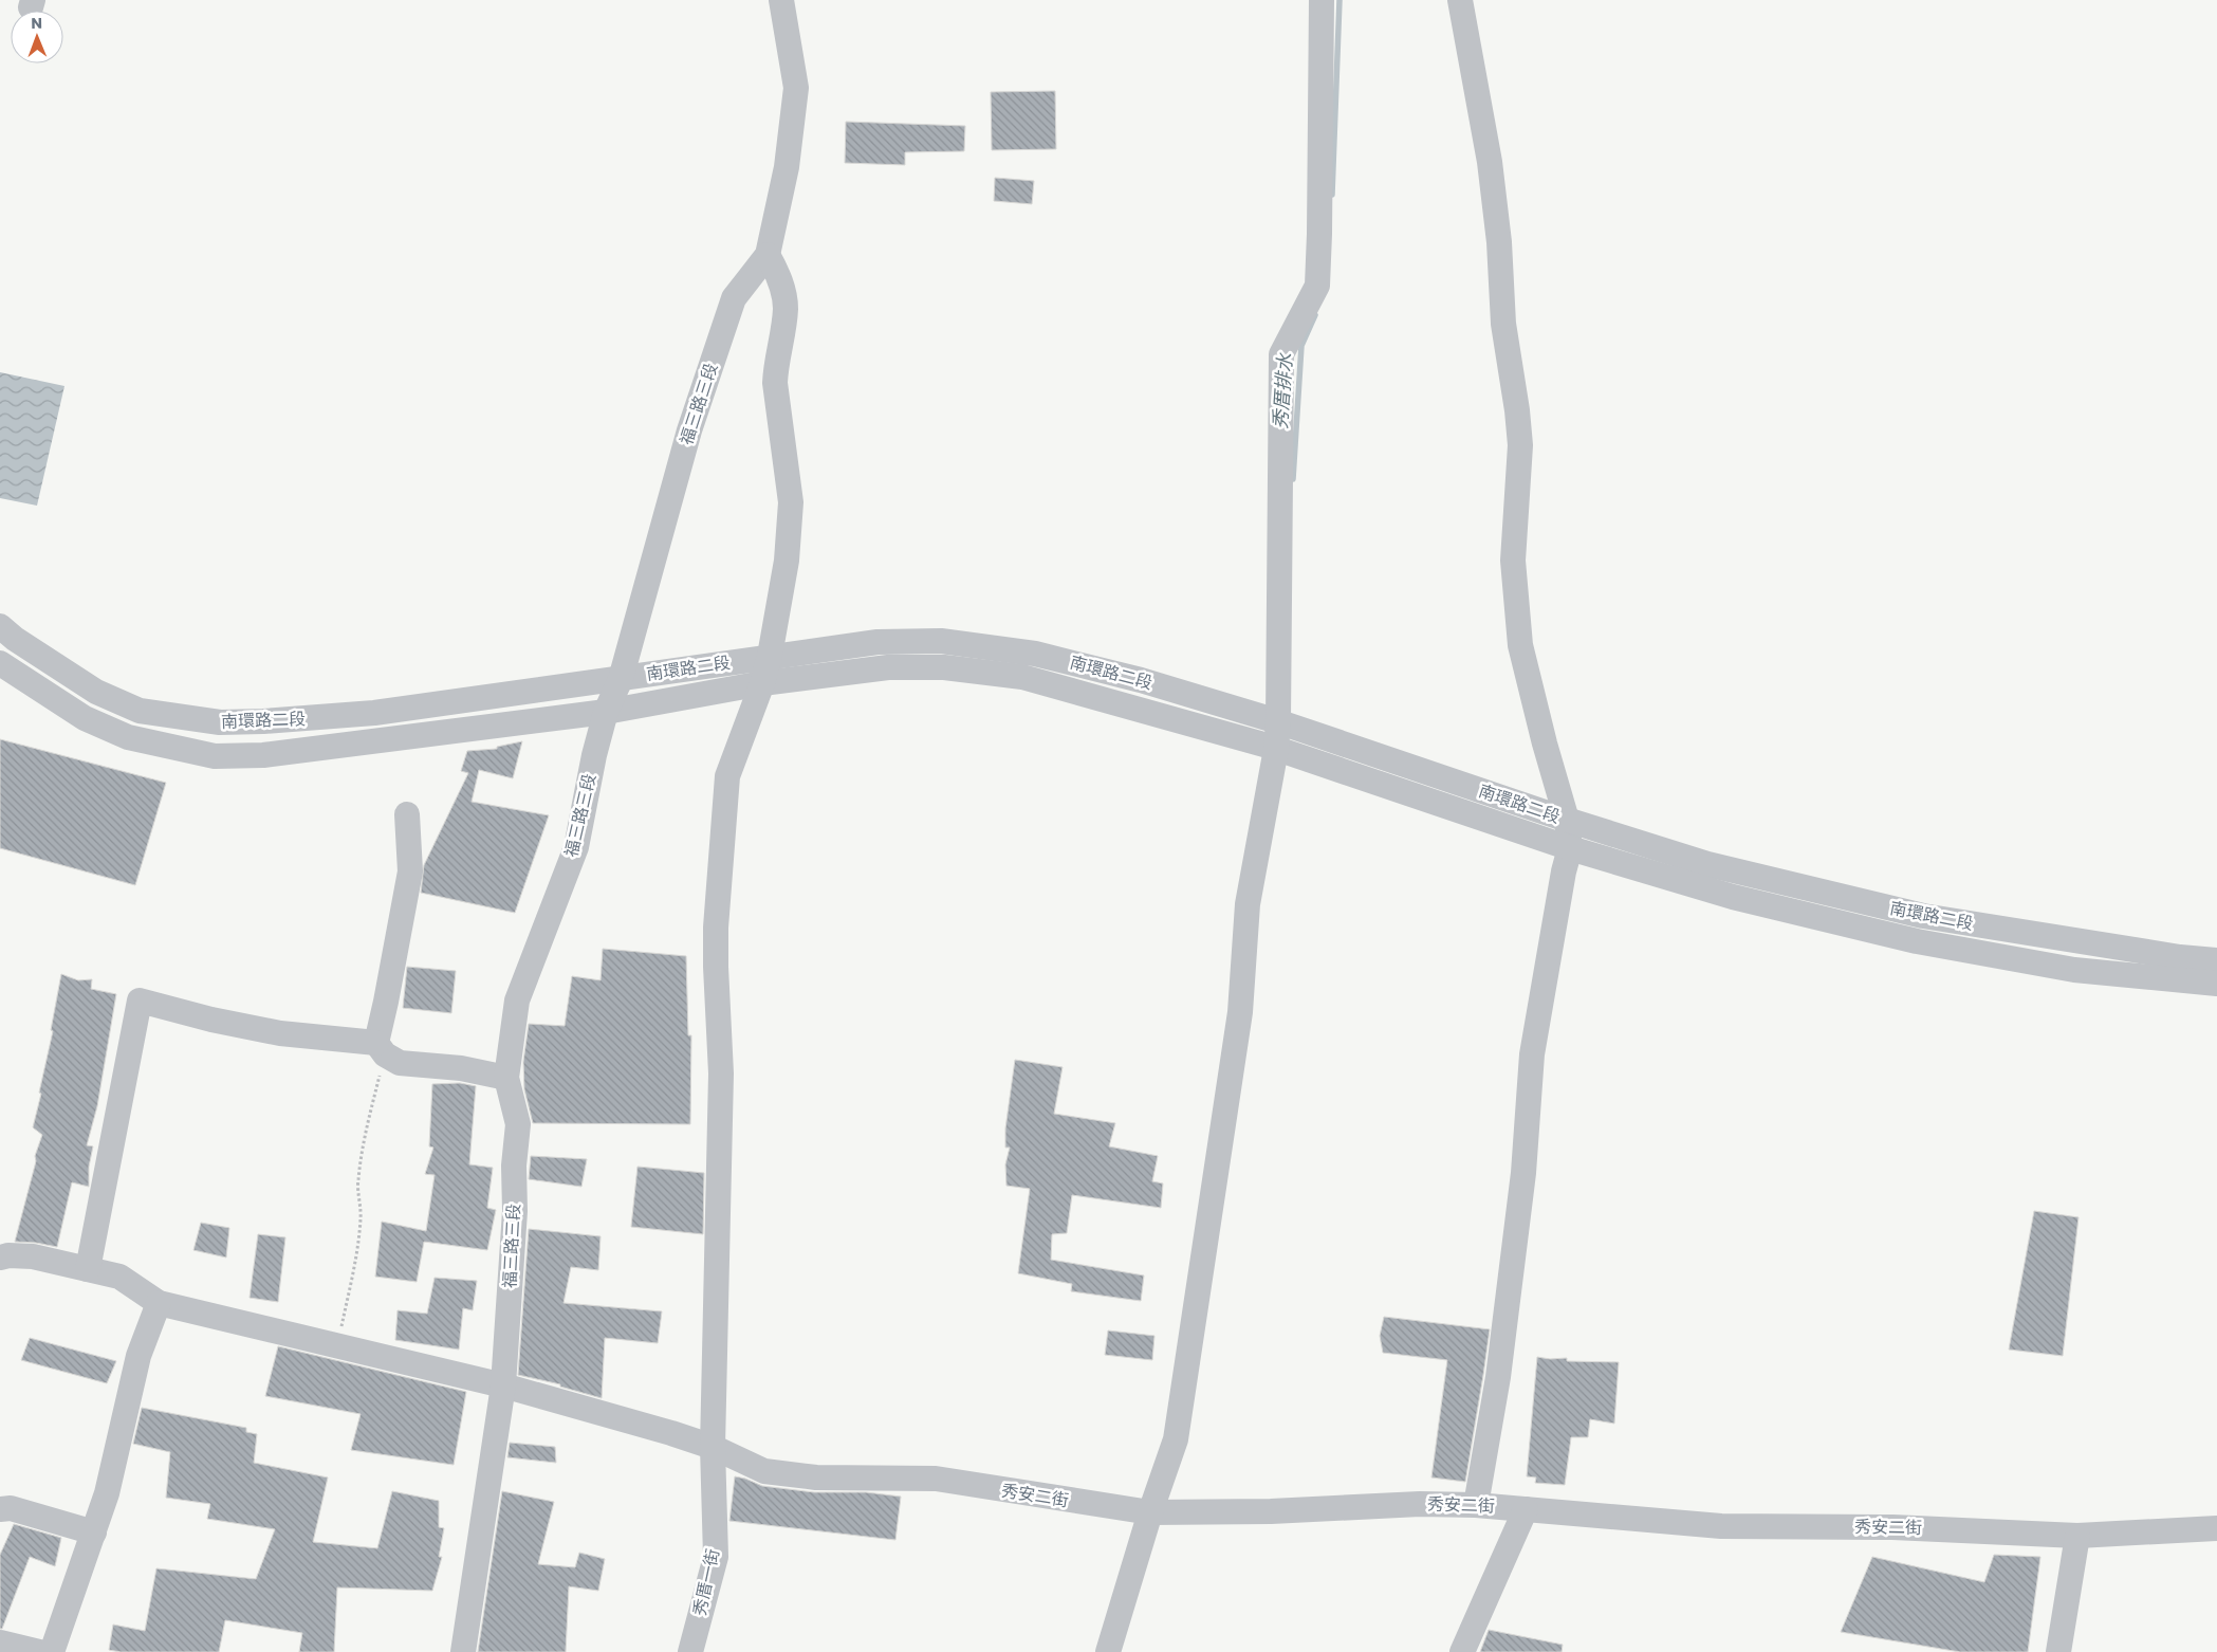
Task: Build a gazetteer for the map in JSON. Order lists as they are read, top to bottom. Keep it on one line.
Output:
{"streets":{"street":["福三路三段","南環路二段","秀安二街","秀厝一街"]},"crossings":[["福三路三段","南環路二段"],["福三路三段","秀安二街"],["福三路三段","秀厝一街"],["南環路二段","秀厝一街"],["秀安二街","秀厝一街"]],"water":["秀厝排水"],"north":"top"}
